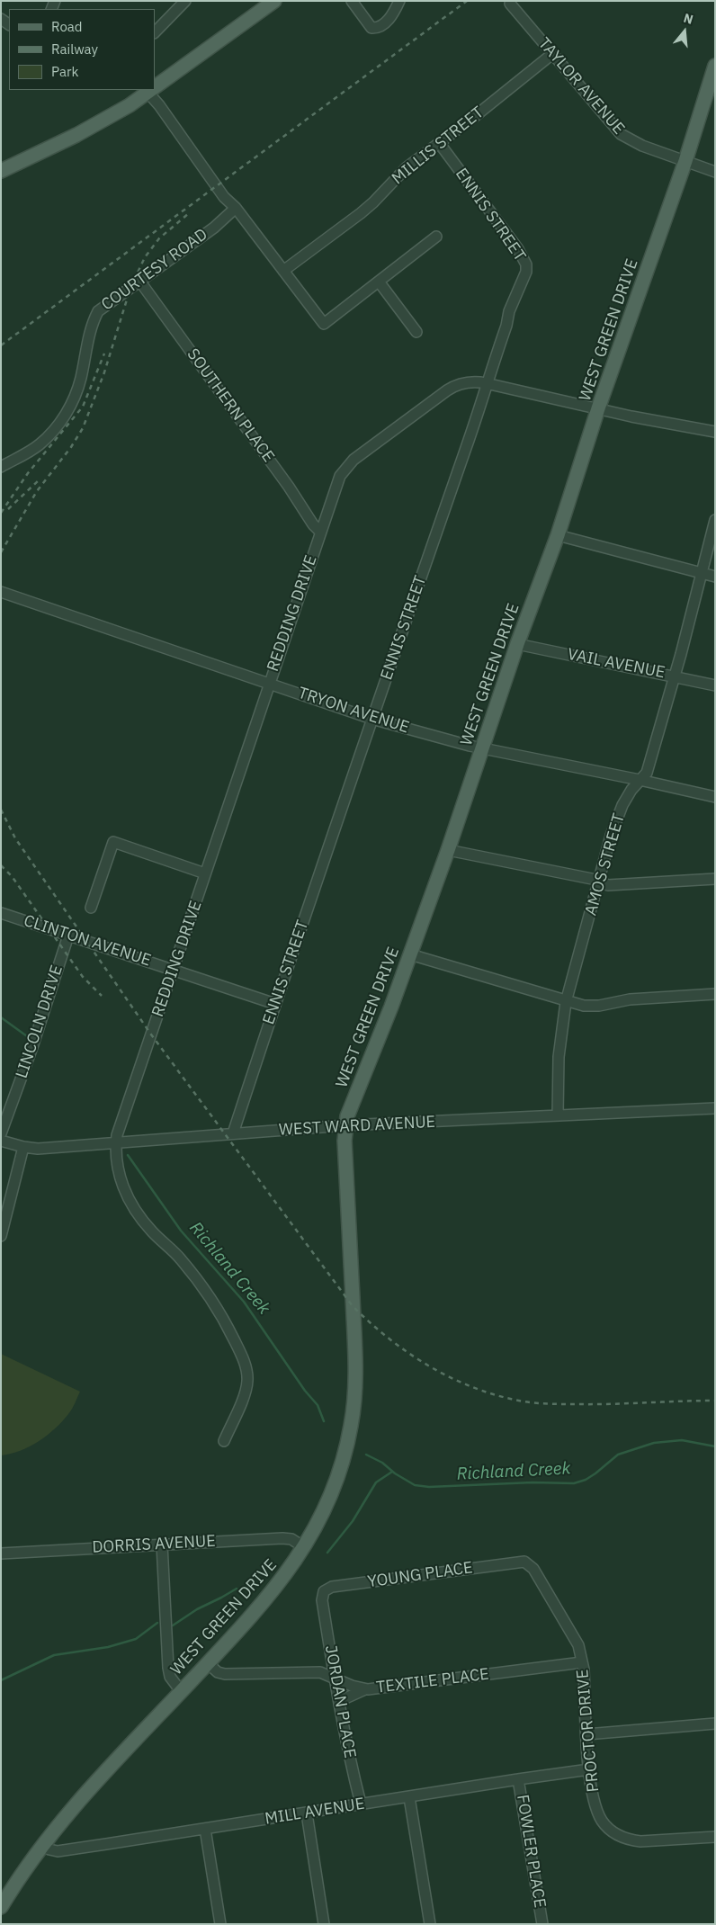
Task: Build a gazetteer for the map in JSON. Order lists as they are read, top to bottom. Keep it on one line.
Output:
{"streets":{"main road":["WEST GREEN DRIVE"],"street":["TAYLOR AVENUE","MILLIS STREET","ENNIS STREET","COURTESY ROAD","SOUTHERN PLACE","REDDING DRIVE","VAIL AVENUE","TRYON AVENUE","AMOS STREET","CLINTON AVENUE","LINCOLN DRIVE","WEST WARD AVENUE","DORRIS AVENUE","YOUNG PLACE","TEXTILE PLACE","JORDAN PLACE","PROCTOR DRIVE","MILL AVENUE","FOWLER PLACE"]},"crossings":[["TAYLOR AVENUE","MILLIS STREET"],["TAYLOR AVENUE","WEST GREEN DRIVE"],["MILLIS STREET","ENNIS STREET"],["ENNIS STREET","REDDING DRIVE"],["ENNIS STREET","TRYON AVENUE"],["ENNIS STREET","CLINTON AVENUE"],["ENNIS STREET","WEST WARD AVENUE"],["COURTESY ROAD","SOUTHERN PLACE"],["WEST GREEN DRIVE","REDDING DRIVE"],["WEST GREEN DRIVE","VAIL AVENUE"],["WEST GREEN DRIVE","TRYON AVENUE"],["WEST GREEN DRIVE","WEST WARD AVENUE"],["WEST GREEN DRIVE","DORRIS AVENUE"],["WEST GREEN DRIVE","TEXTILE PLACE"],["WEST GREEN DRIVE","MILL AVENUE"],["SOUTHERN PLACE","REDDING DRIVE"],["REDDING DRIVE","TRYON AVENUE"],["REDDING DRIVE","CLINTON AVENUE"],["REDDING DRIVE","WEST WARD AVENUE"],["VAIL AVENUE","AMOS STREET"],["TRYON AVENUE","AMOS STREET"],["AMOS STREET","WEST WARD AVENUE"],["CLINTON AVENUE","LINCOLN DRIVE"],["YOUNG PLACE","JORDAN PLACE"],["YOUNG PLACE","PROCTOR DRIVE"],["TEXTILE PLACE","JORDAN PLACE"],["TEXTILE PLACE","PROCTOR DRIVE"],["JORDAN PLACE","MILL AVENUE"],["PROCTOR DRIVE","MILL AVENUE"],["MILL AVENUE","FOWLER PLACE"]],"water":["Richland Creek"],"legend":["Road","Railway","Park"],"north":"top"}
